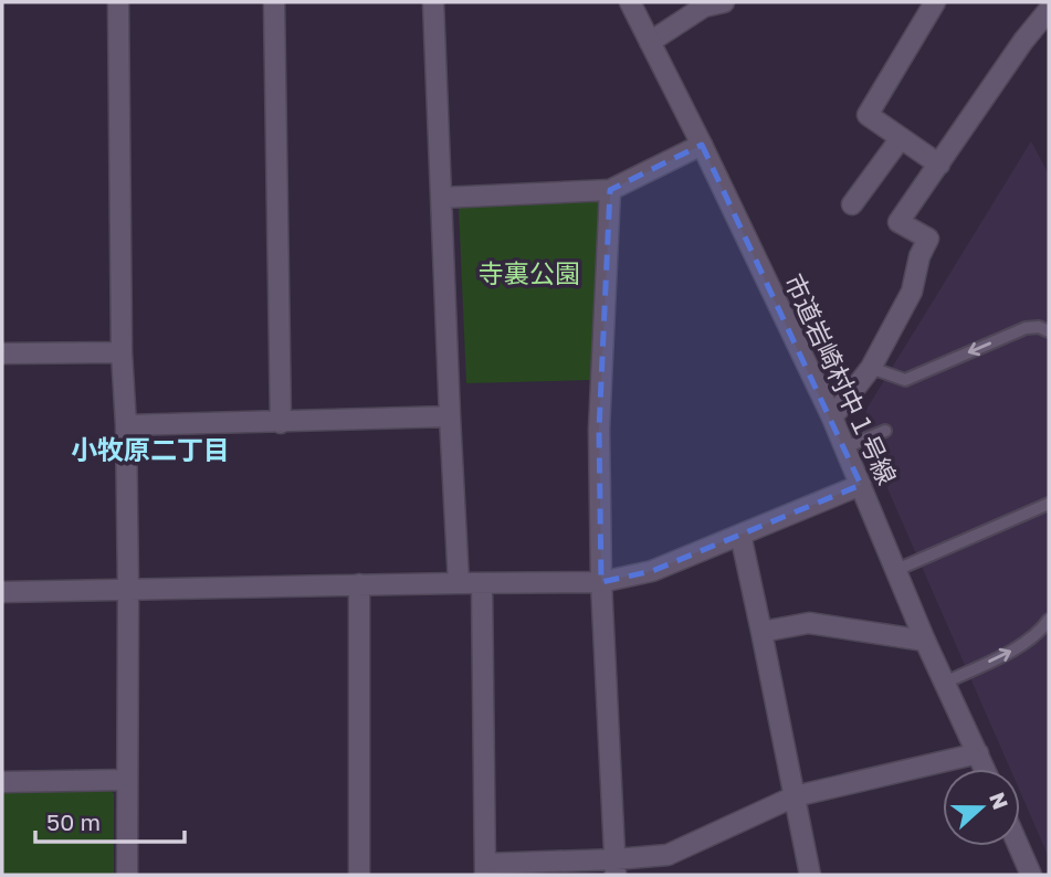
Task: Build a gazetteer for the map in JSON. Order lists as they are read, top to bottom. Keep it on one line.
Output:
{"streets":{"street":["市道岩崎村中１号線"]},"districts":["小牧原二丁目"],"parks":["寺裏公園"],"scale_bar":"50 m","north":"right"}
